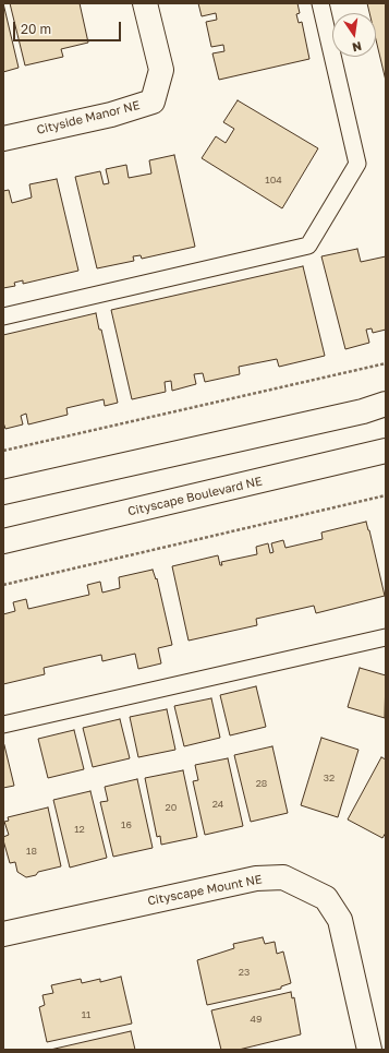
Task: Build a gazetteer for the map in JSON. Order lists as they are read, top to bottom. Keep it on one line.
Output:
{"streets":{"street":["Cityside Manor NE","Cityscape Boulevard NE","Cityscape Mount NE"]},"house_numbers":["104","32","28","24","20","16","12","18","23","11","49"],"scale_bar":"20 m","north":"bottom"}
